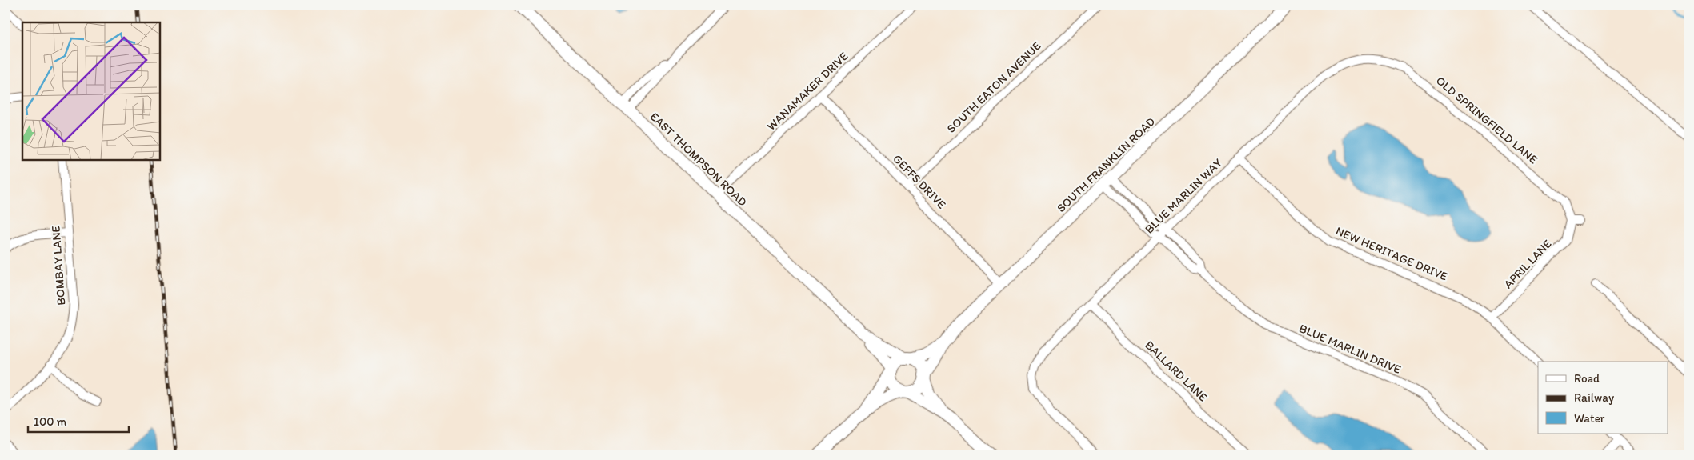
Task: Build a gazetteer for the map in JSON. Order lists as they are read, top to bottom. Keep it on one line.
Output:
{"streets":{"main road":["EAST THOMPSON ROAD","SOUTH FRANKLIN ROAD"],"street":["SOUTH EATON AVENUE","WANAMAKER DRIVE","OLD SPRINGFIELD LANE","GEFFS DRIVE","BLUE MARLIN WAY","NEW HERITAGE DRIVE","APRIL LANE","BOMBAY LANE","BLUE MARLIN DRIVE","BALLARD LANE"]},"crossings":[["SOUTH EATON AVENUE","GEFFS DRIVE"],["WANAMAKER DRIVE","EAST THOMPSON ROAD"],["WANAMAKER DRIVE","GEFFS DRIVE"],["OLD SPRINGFIELD LANE","BLUE MARLIN WAY"],["OLD SPRINGFIELD LANE","APRIL LANE"],["EAST THOMPSON ROAD","SOUTH FRANKLIN ROAD"],["SOUTH FRANKLIN ROAD","GEFFS DRIVE"],["SOUTH FRANKLIN ROAD","BLUE MARLIN DRIVE"],["BLUE MARLIN WAY","NEW HERITAGE DRIVE"],["BLUE MARLIN WAY","BLUE MARLIN DRIVE"],["BLUE MARLIN WAY","BALLARD LANE"],["NEW HERITAGE DRIVE","APRIL LANE"]],"legend":["Road","Railway","Water"],"scale_bar":"100 m"}
